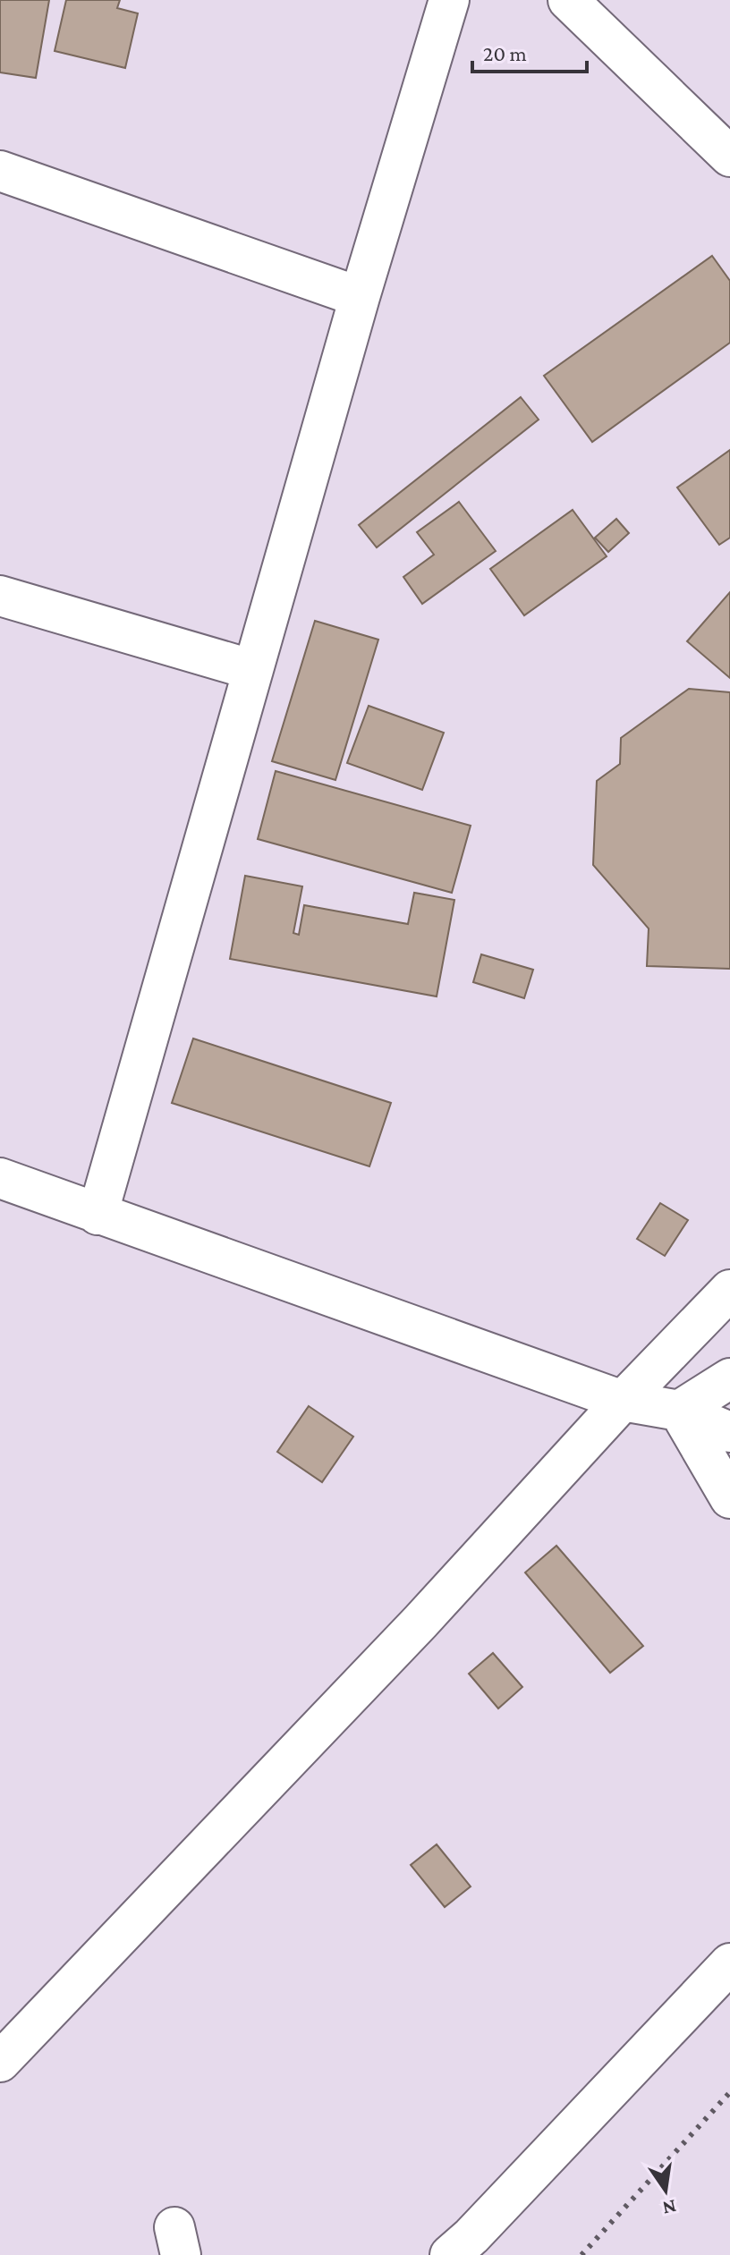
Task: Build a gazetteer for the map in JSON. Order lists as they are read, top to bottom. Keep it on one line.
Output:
{"scale_bar":"20 m","north":"bottom"}
